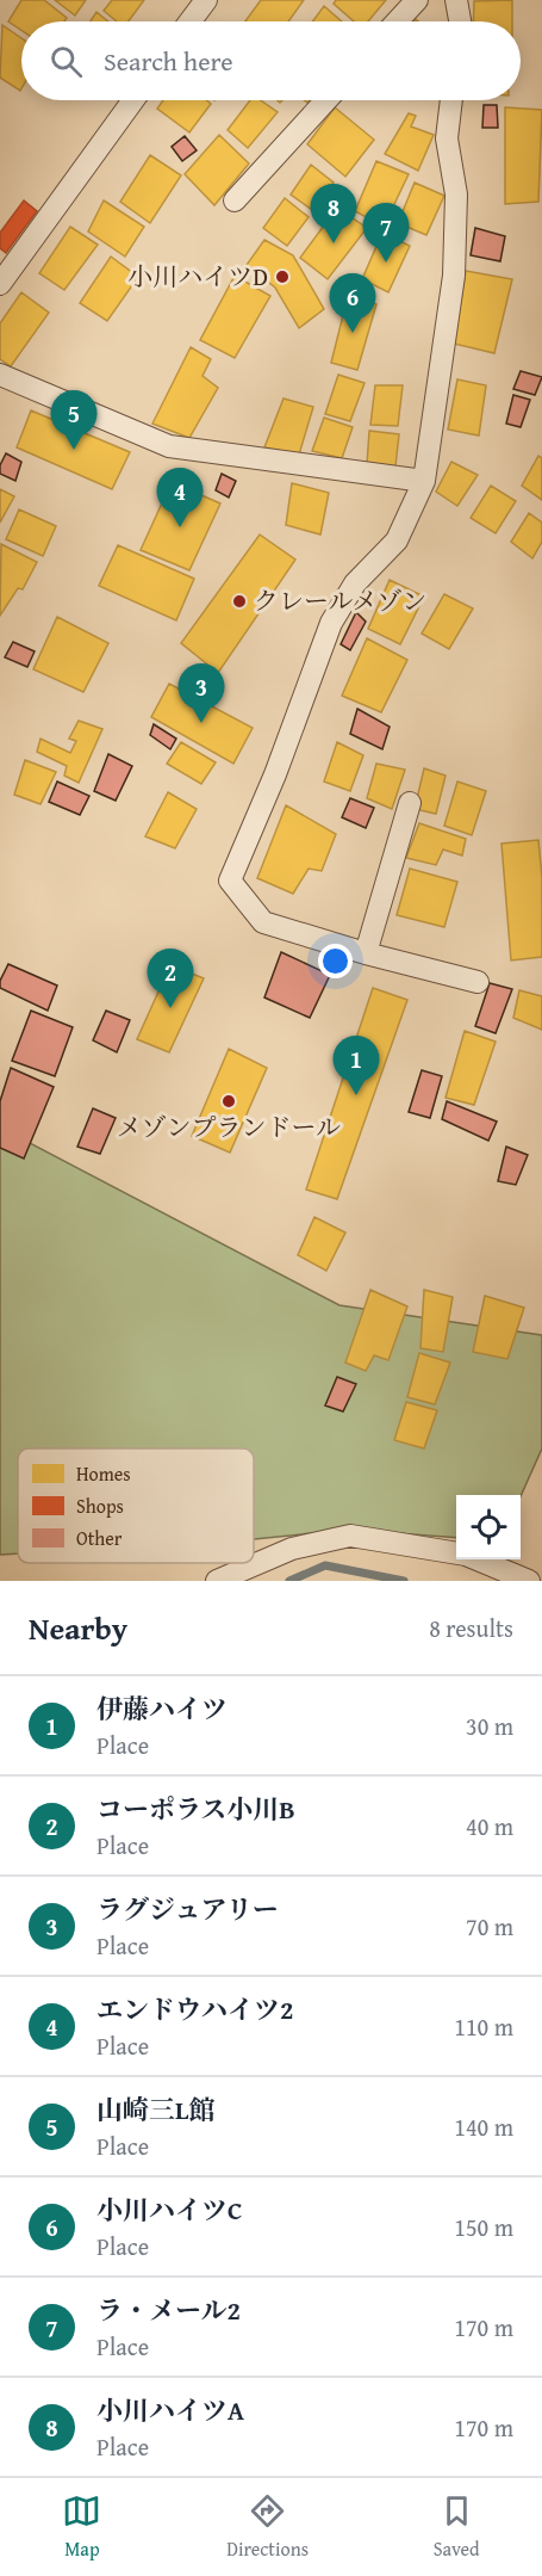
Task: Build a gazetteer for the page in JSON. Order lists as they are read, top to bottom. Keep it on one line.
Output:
{"places":["小川ハイツD","クレールメゾン","メゾンプランドール"],"legend":["Homes","Shops","Other"],"page":{"search":"Search here","pins":["8","7","6","5","4","3","2","1"],"heading":["Nearby","8 results"],"list":[{"mark":"1","name":"伊藤ハイツ","note":"Place","value":"30 m"},{"mark":"2","name":"コーポラス小川B","note":"Place","value":"40 m"},{"mark":"3","name":"ラグジュアリー","note":"Place","value":"70 m"},{"mark":"4","name":"エンドウハイツ2","note":"Place","value":"110 m"},{"mark":"5","name":"山崎三L館","note":"Place","value":"140 m"},{"mark":"6","name":"小川ハイツC","note":"Place","value":"150 m"},{"mark":"7","name":"ラ・メール2","note":"Place","value":"170 m"},{"mark":"8","name":"小川ハイツA","note":"Place","value":"170 m"}],"nav":["Map","Directions","Saved"]}}
